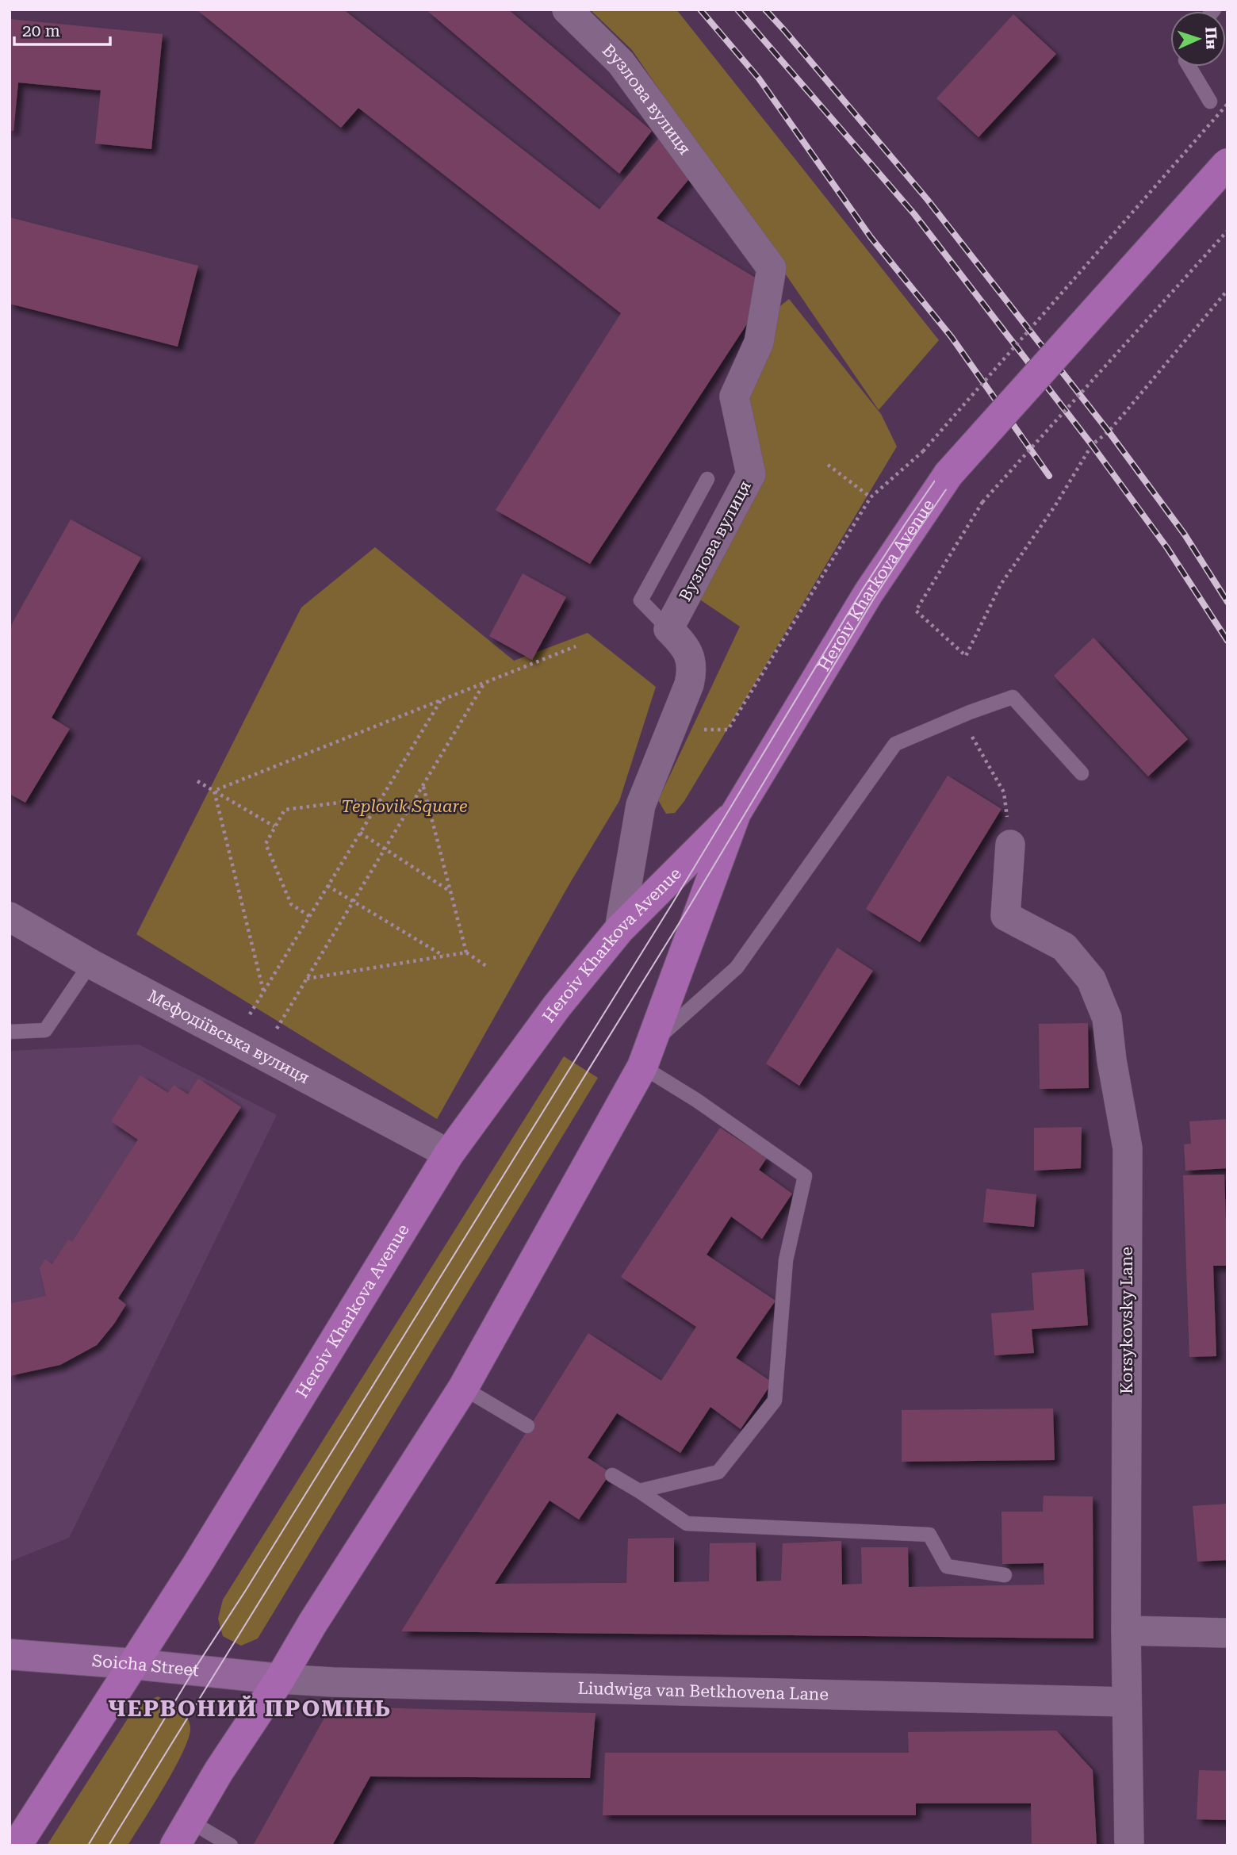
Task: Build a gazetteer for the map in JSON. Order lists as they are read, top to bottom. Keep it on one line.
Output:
{"streets":{"main road":["Heroiv Kharkova Avenue"],"street":["Вузлова вулиця","Мефодіївська вулиця","Korsykovsky Lane","Soicha Street","Liudwiga van Betkhovena Lane"]},"crossings":[["Heroiv Kharkova Avenue","Мефодіївська вулиця"],["Heroiv Kharkova Avenue","Soicha Street"],["Heroiv Kharkova Avenue","Liudwiga van Betkhovena Lane"],["Korsykovsky Lane","Liudwiga van Betkhovena Lane"],["Soicha Street","Liudwiga van Betkhovena Lane"]],"districts":["ЧЕРВОНИЙ ПРОМІНЬ"],"parks":["Teplovik Square"],"scale_bar":"20 m","north":"right"}
